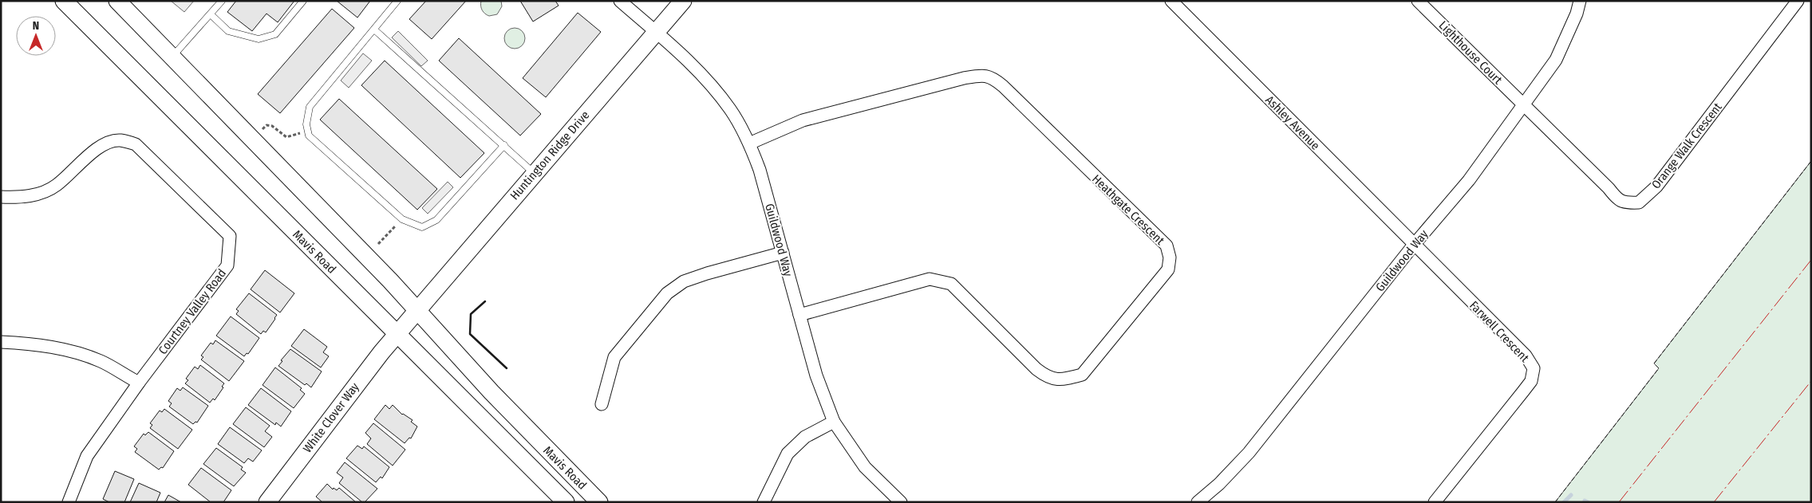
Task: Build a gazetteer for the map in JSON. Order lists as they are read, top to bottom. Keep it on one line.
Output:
{"streets":{"main road":["Huntington Ridge Drive","Mavis Road","White Clover Way"],"street":["Lighthouse Court","Ashley Avenue","Orange Walk Crescent","Heathgate Crescent","Guildwood Way","Courtney Valley Road","Farwell Crescent"]},"crossings":[["Lighthouse Court","Orange Walk Crescent"],["Lighthouse Court","Guildwood Way"],["Ashley Avenue","Guildwood Way"],["Ashley Avenue","Farwell Crescent"],["Orange Walk Crescent","Guildwood Way"],["Huntington Ridge Drive","Guildwood Way"],["Huntington Ridge Drive","Mavis Road"],["Huntington Ridge Drive","White Clover Way"],["Heathgate Crescent","Guildwood Way"],["Guildwood Way","Farwell Crescent"],["Mavis Road","White Clover Way"]],"north":"top"}
